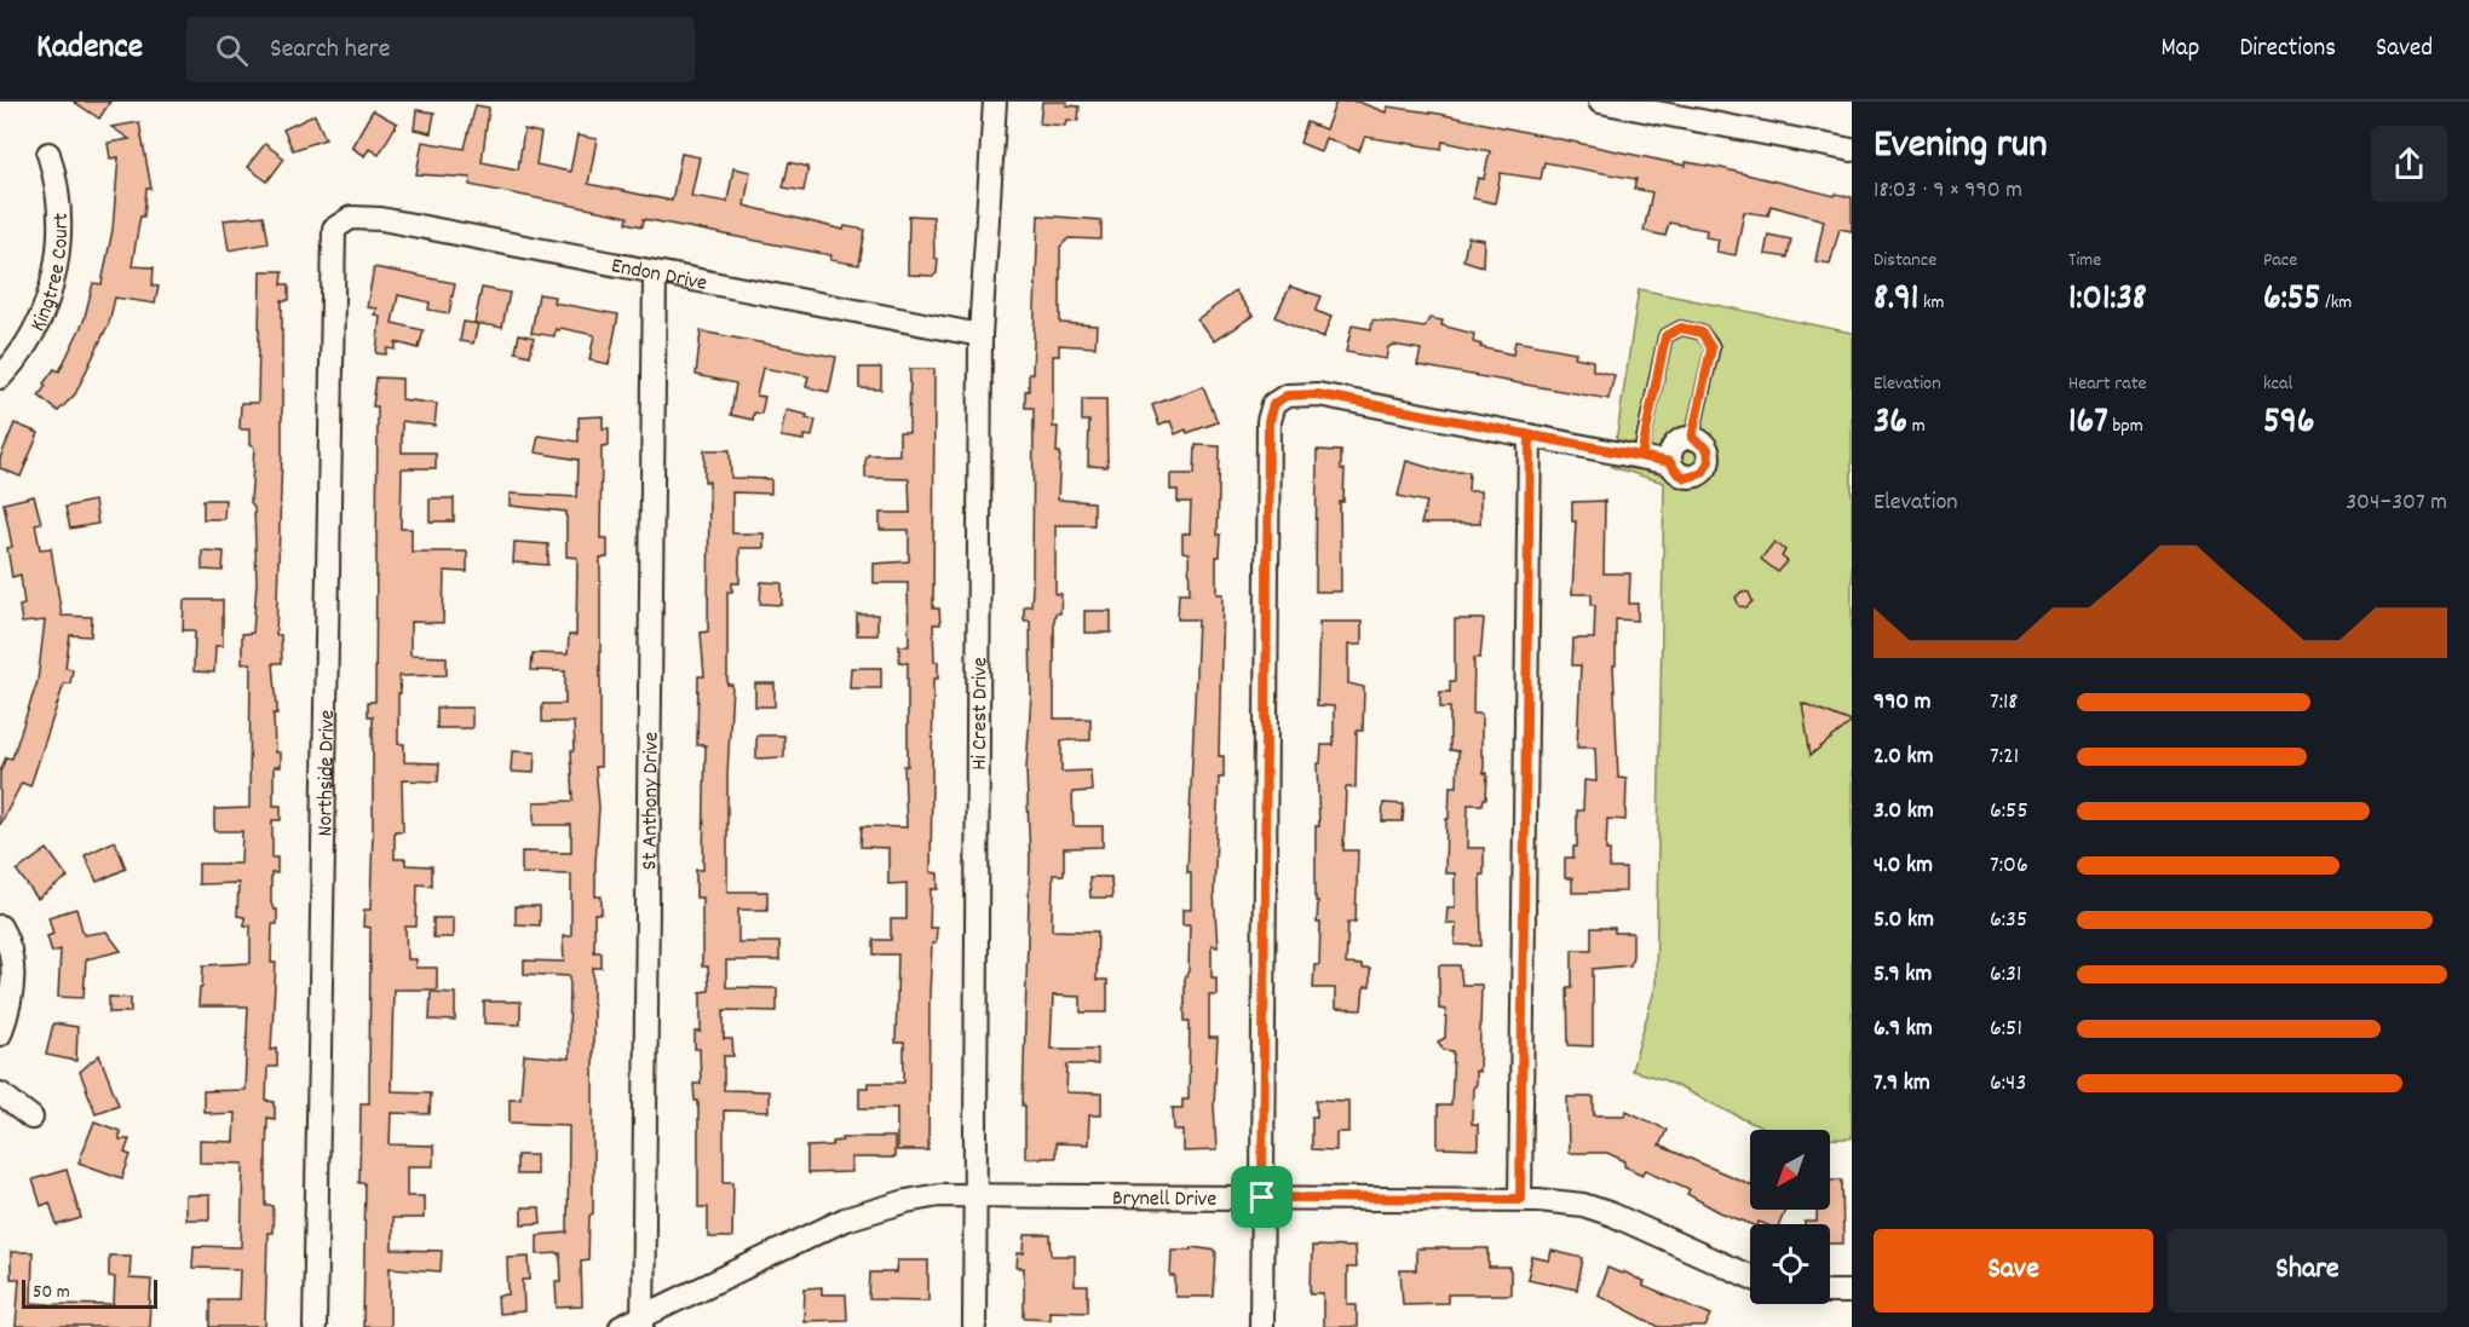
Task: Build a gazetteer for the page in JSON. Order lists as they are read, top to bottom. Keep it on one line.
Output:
{"streets":{"street":["Kingtree Court","Endon Drive","Hi Crest Drive","Northside Drive","St Anthony Drive","Brynell Drive"]},"crossings":[["Endon Drive","Hi Crest Drive"],["Endon Drive","Northside Drive"],["Endon Drive","St Anthony Drive"],["Hi Crest Drive","Brynell Drive"],["St Anthony Drive","Brynell Drive"]],"scale_bar":"50 m","north":"bottom left","page":{"header":"Kadence","search":"Search here","nav":["Map","Directions","Saved"],"heading":["Evening run","18:03 · 9 × 990 m"],"stats":[["Distance","8.91 km"],["Time","1:01:38"],["Pace","6:55 /km"],["Elevation","36 m"],["Heart rate","167 bpm"],["kcal","596"]],"chart":["Elevation","304–307 m"],"list":[{"name":"990 m","note":"7:18"},{"name":"2.0 km","note":"7:21"},{"name":"3.0 km","note":"6:55"},{"name":"4.0 km","note":"7:06"},{"name":"5.0 km","note":"6:35"},{"name":"5.9 km","note":"6:31"},{"name":"6.9 km","note":"6:51"},{"name":"7.9 km","note":"6:43"}],"buttons":["Save","Share"],"scale":"50 m"}}
